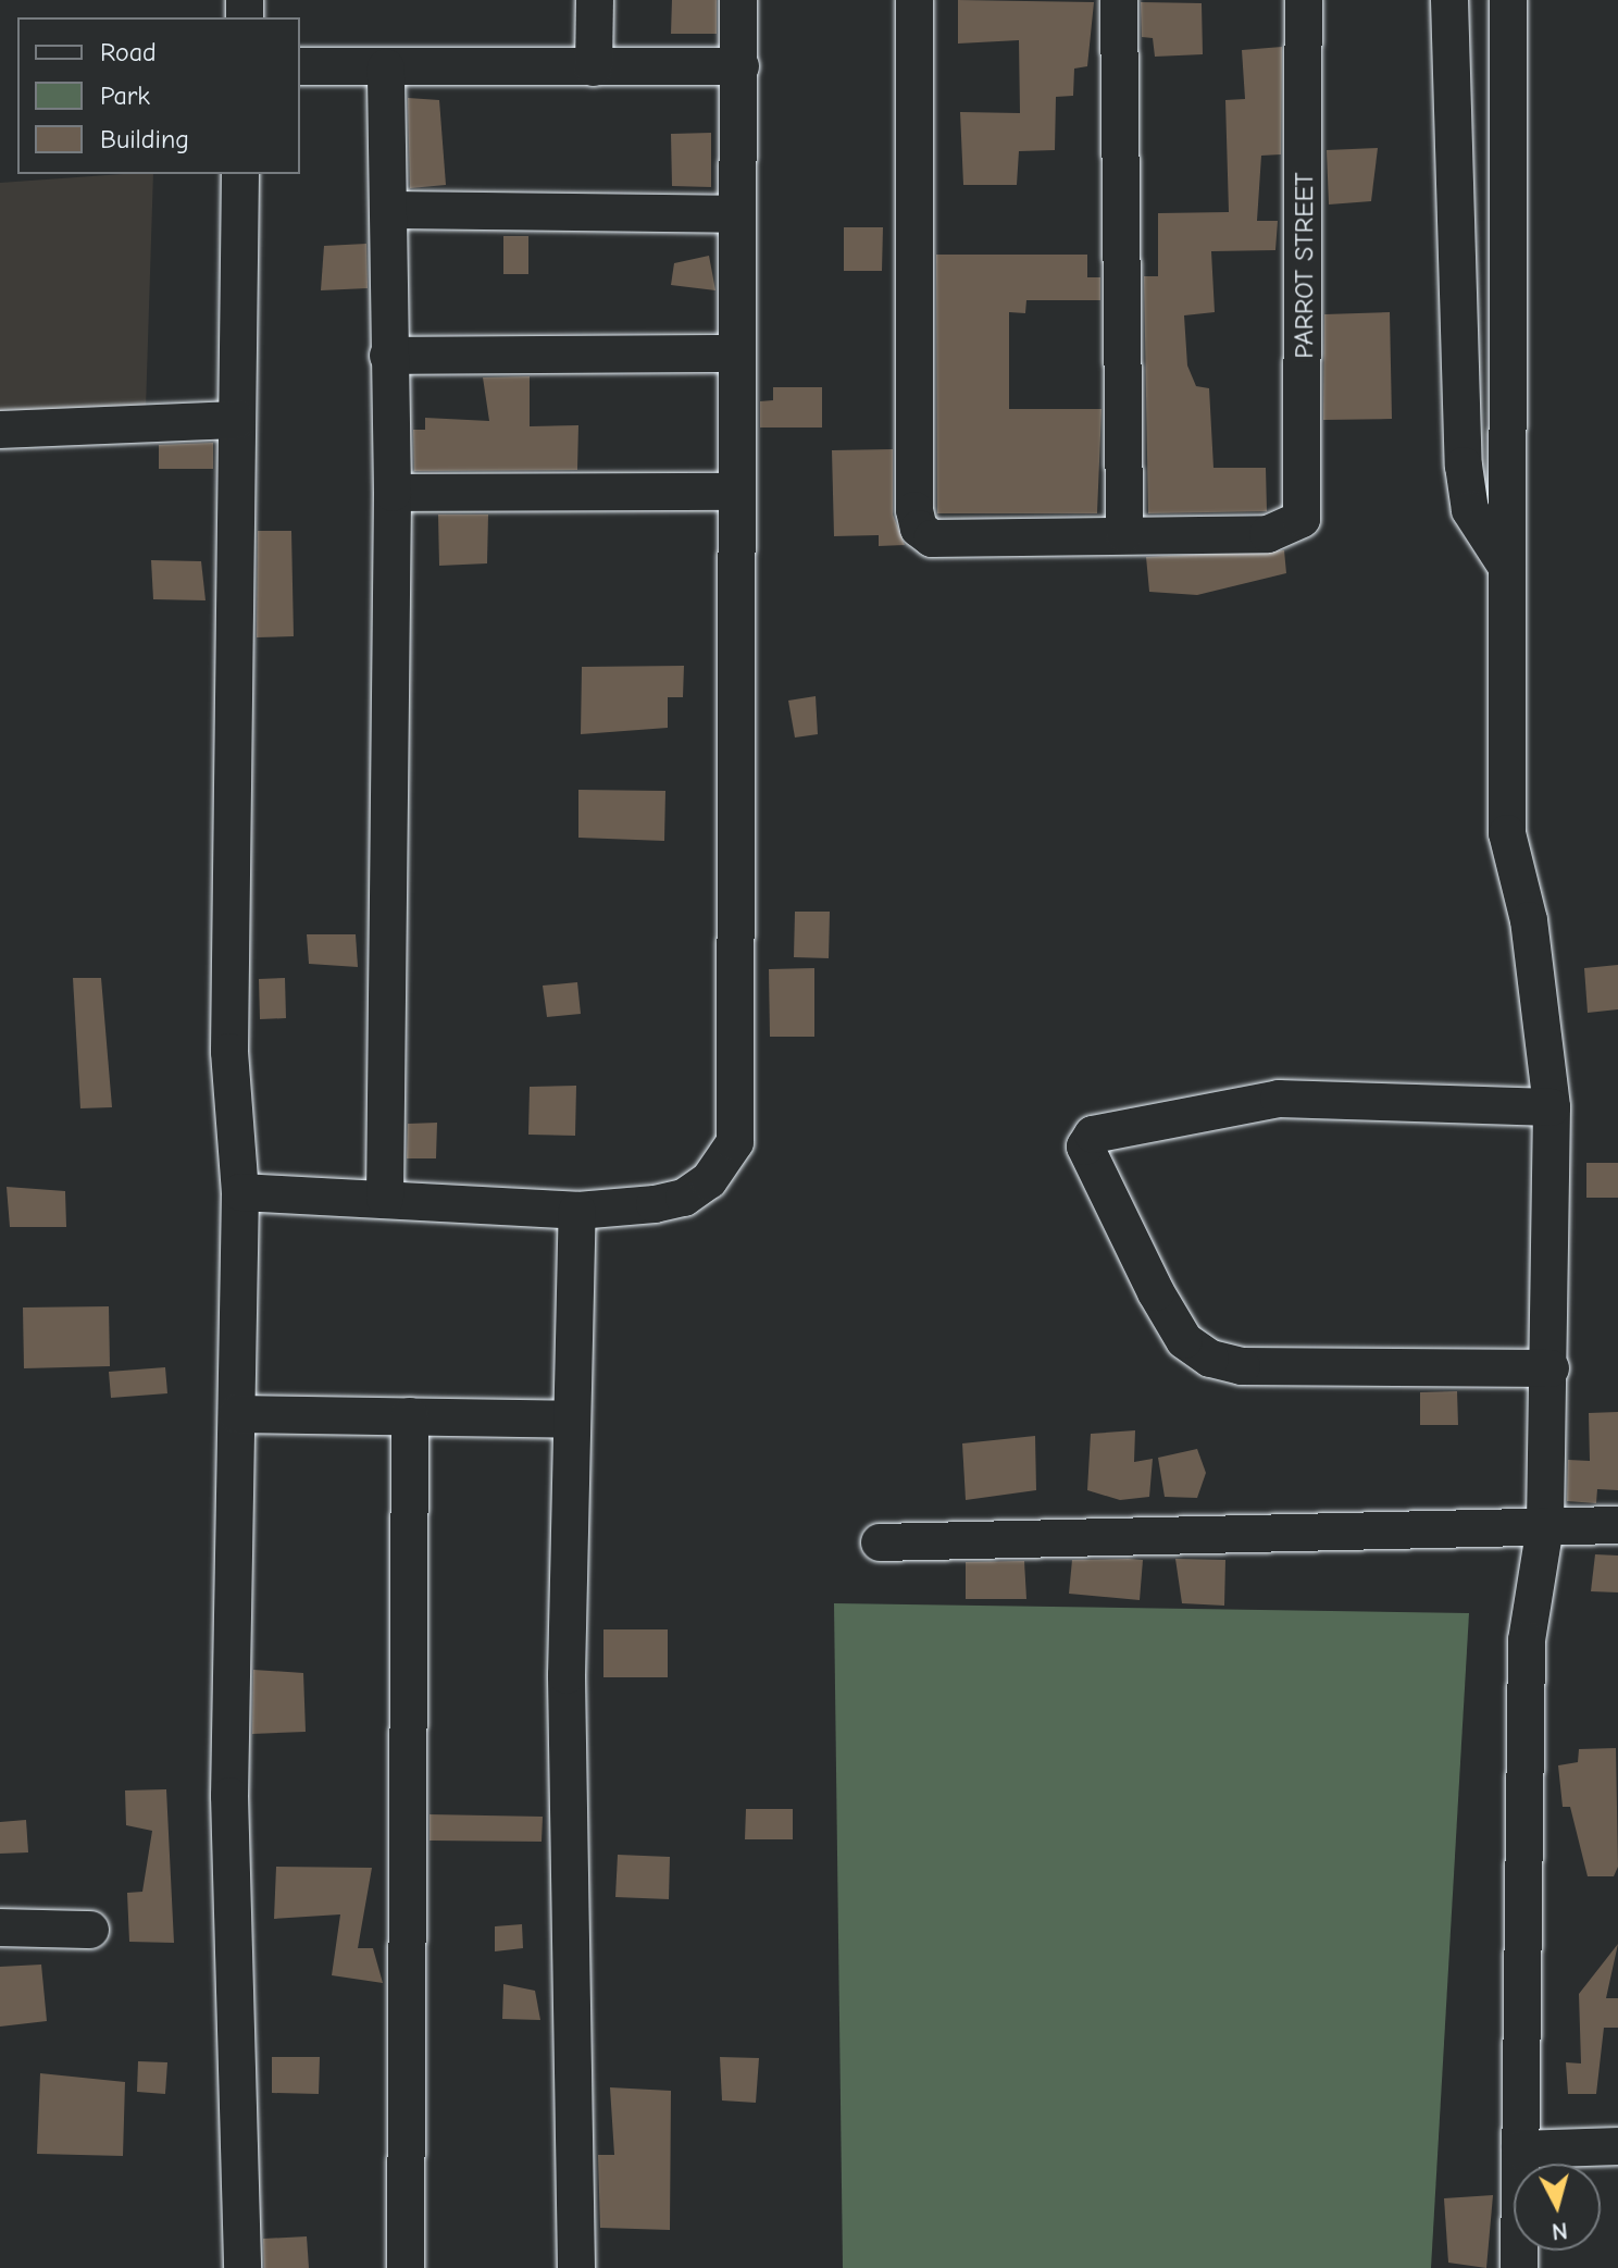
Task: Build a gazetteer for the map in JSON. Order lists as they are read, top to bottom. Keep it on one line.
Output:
{"streets":{"street":["PARROT STREET"]},"legend":["Road","Park","Building"],"north":"bottom"}
